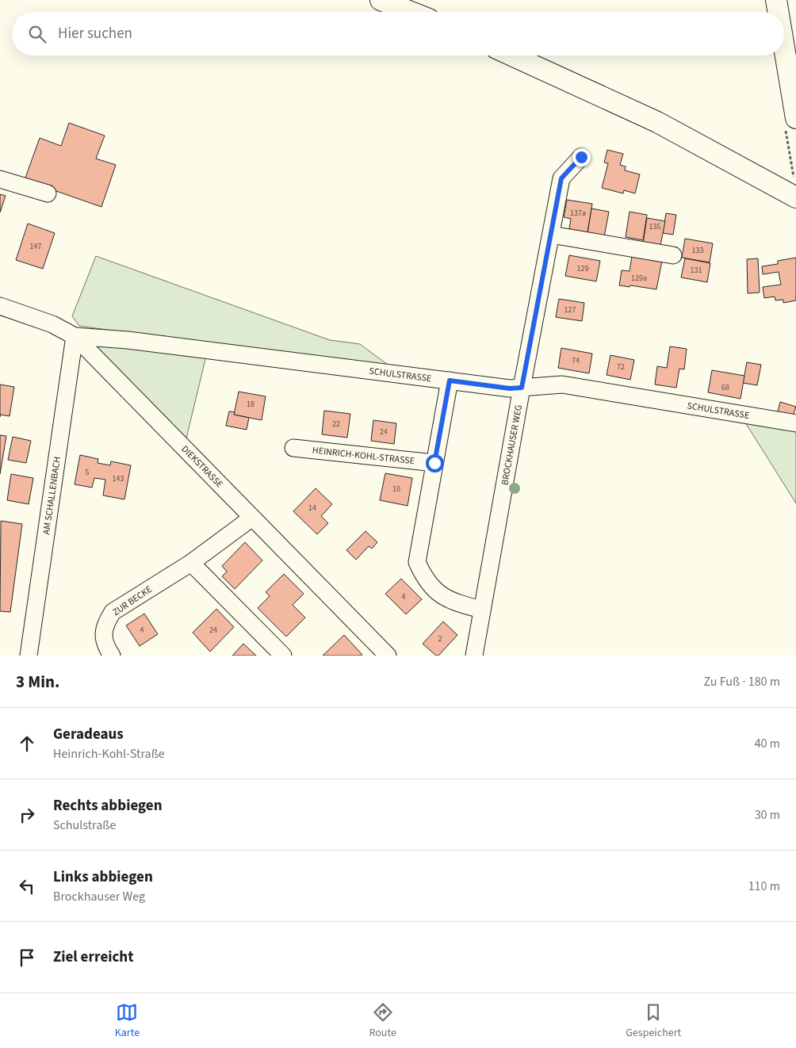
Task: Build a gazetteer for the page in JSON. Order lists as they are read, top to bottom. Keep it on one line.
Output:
{"streets":{"street":["SCHULSTRASSE","BROCKHAUSER WEG","HEINRICH-KOHL-STRASSE","DIEKSTRASSE","AM SCHALLENBACH","ZUR BECKE"]},"crossings":[["SCHULSTRASSE","BROCKHAUSER WEG"],["SCHULSTRASSE","DIEKSTRASSE"],["SCHULSTRASSE","AM SCHALLENBACH"],["DIEKSTRASSE","AM SCHALLENBACH"],["DIEKSTRASSE","ZUR BECKE"]],"house_numbers":["137a","135","147","133","129","131","129a","127","74","72","68","18","22","24","5","143","10","14","4","4","24","2"],"page":{"search":"Hier suchen","heading":["3 Min.","Zu Fuß · 180 m"],"list":[["Geradeaus","Heinrich-Kohl-Straße","40 m"],["Rechts abbiegen","Schulstraße","30 m"],["Links abbiegen","Brockhauser Weg","110 m"],"Ziel erreicht"],"nav":["Karte","Route","Gespeichert"]}}
